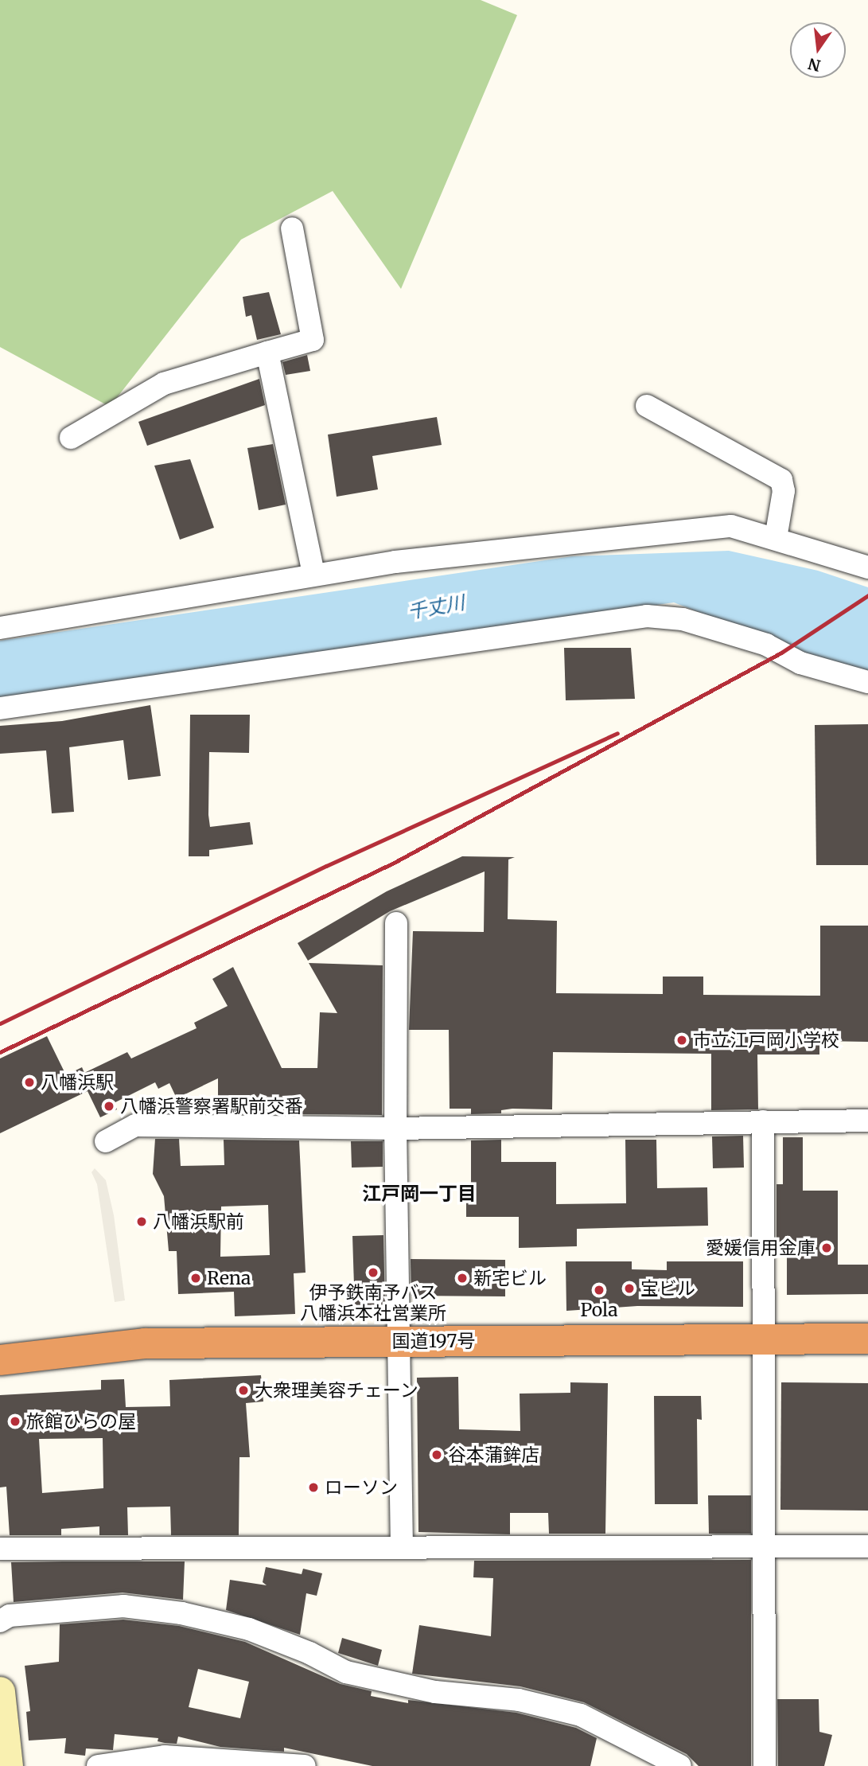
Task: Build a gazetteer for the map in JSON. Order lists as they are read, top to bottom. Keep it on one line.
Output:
{"streets":{"highway":["国道197号"]},"districts":["江戸岡一丁目"],"water":["千丈川"],"places":["市立江戸岡小学校","八幡浜駅","八幡浜警察署駅前交番","八幡浜駅前","愛媛信用金庫","伊予鉄南予バス 八幡浜本社営業所","Rena","新宅ビル","宝ビル","Pola","大衆理美容チェーン","旅館ひらの屋","谷本蒲鉾店","ローソン"],"north":"bottom"}
